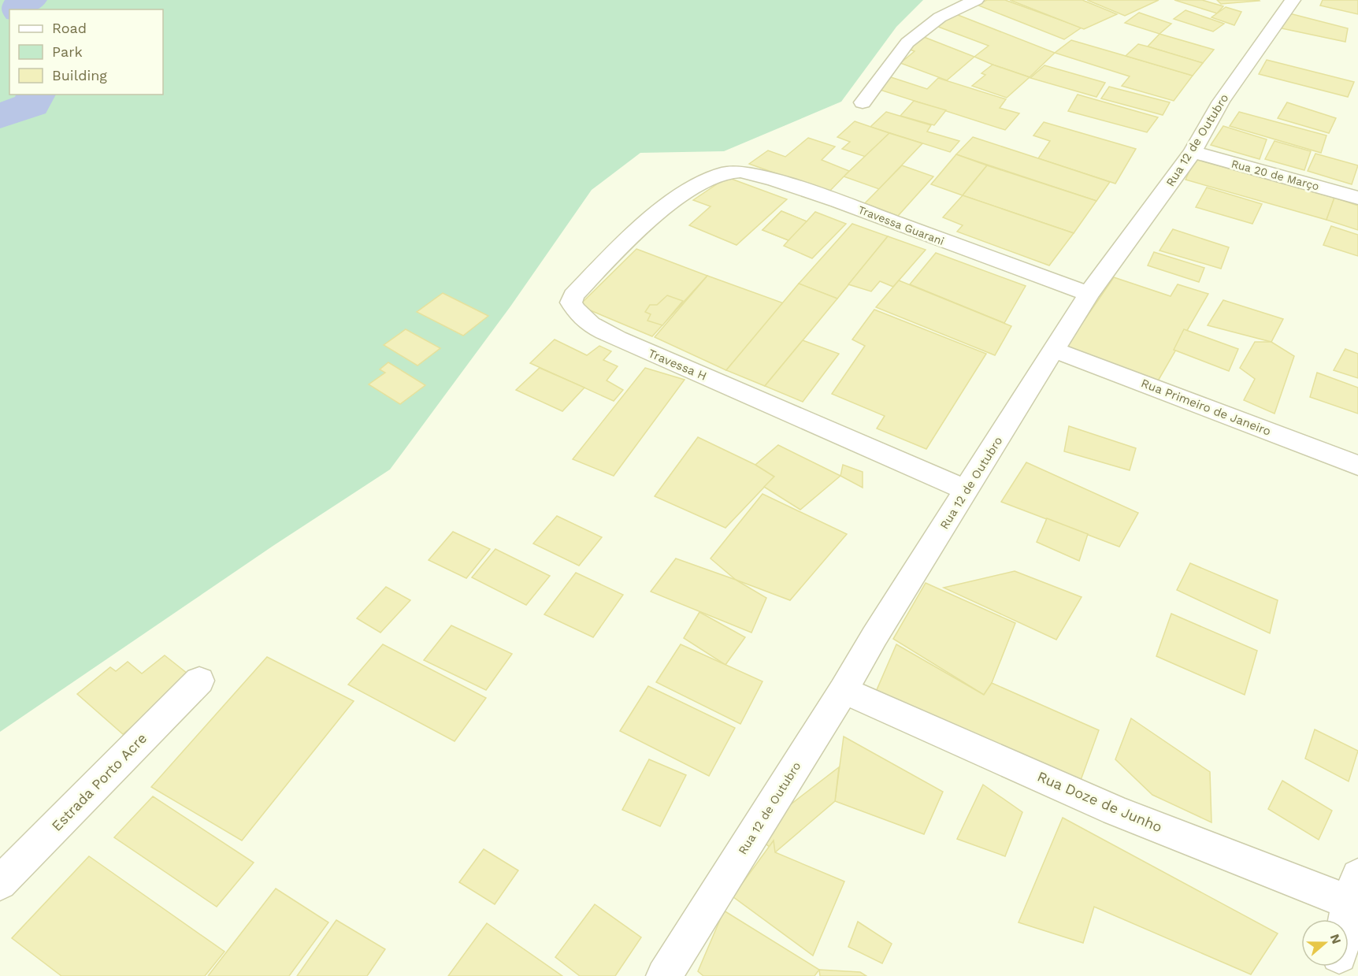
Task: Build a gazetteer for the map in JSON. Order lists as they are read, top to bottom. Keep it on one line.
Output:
{"streets":{"street":["Rua 12 de Outubro","Rua 20 de Março","Travessa Guarani","Travessa H","Rua Primeiro de Janeiro","Estrada Porto Acre","Rua Doze de Junho"]},"crossings":[["Rua 12 de Outubro","Rua 20 de Março"],["Rua 12 de Outubro","Travessa Guarani"],["Rua 12 de Outubro","Travessa H"],["Rua 12 de Outubro","Rua Primeiro de Janeiro"],["Rua 12 de Outubro","Rua Doze de Junho"],["Travessa Guarani","Travessa H"]],"legend":["Road","Park","Building"],"north":"right"}
